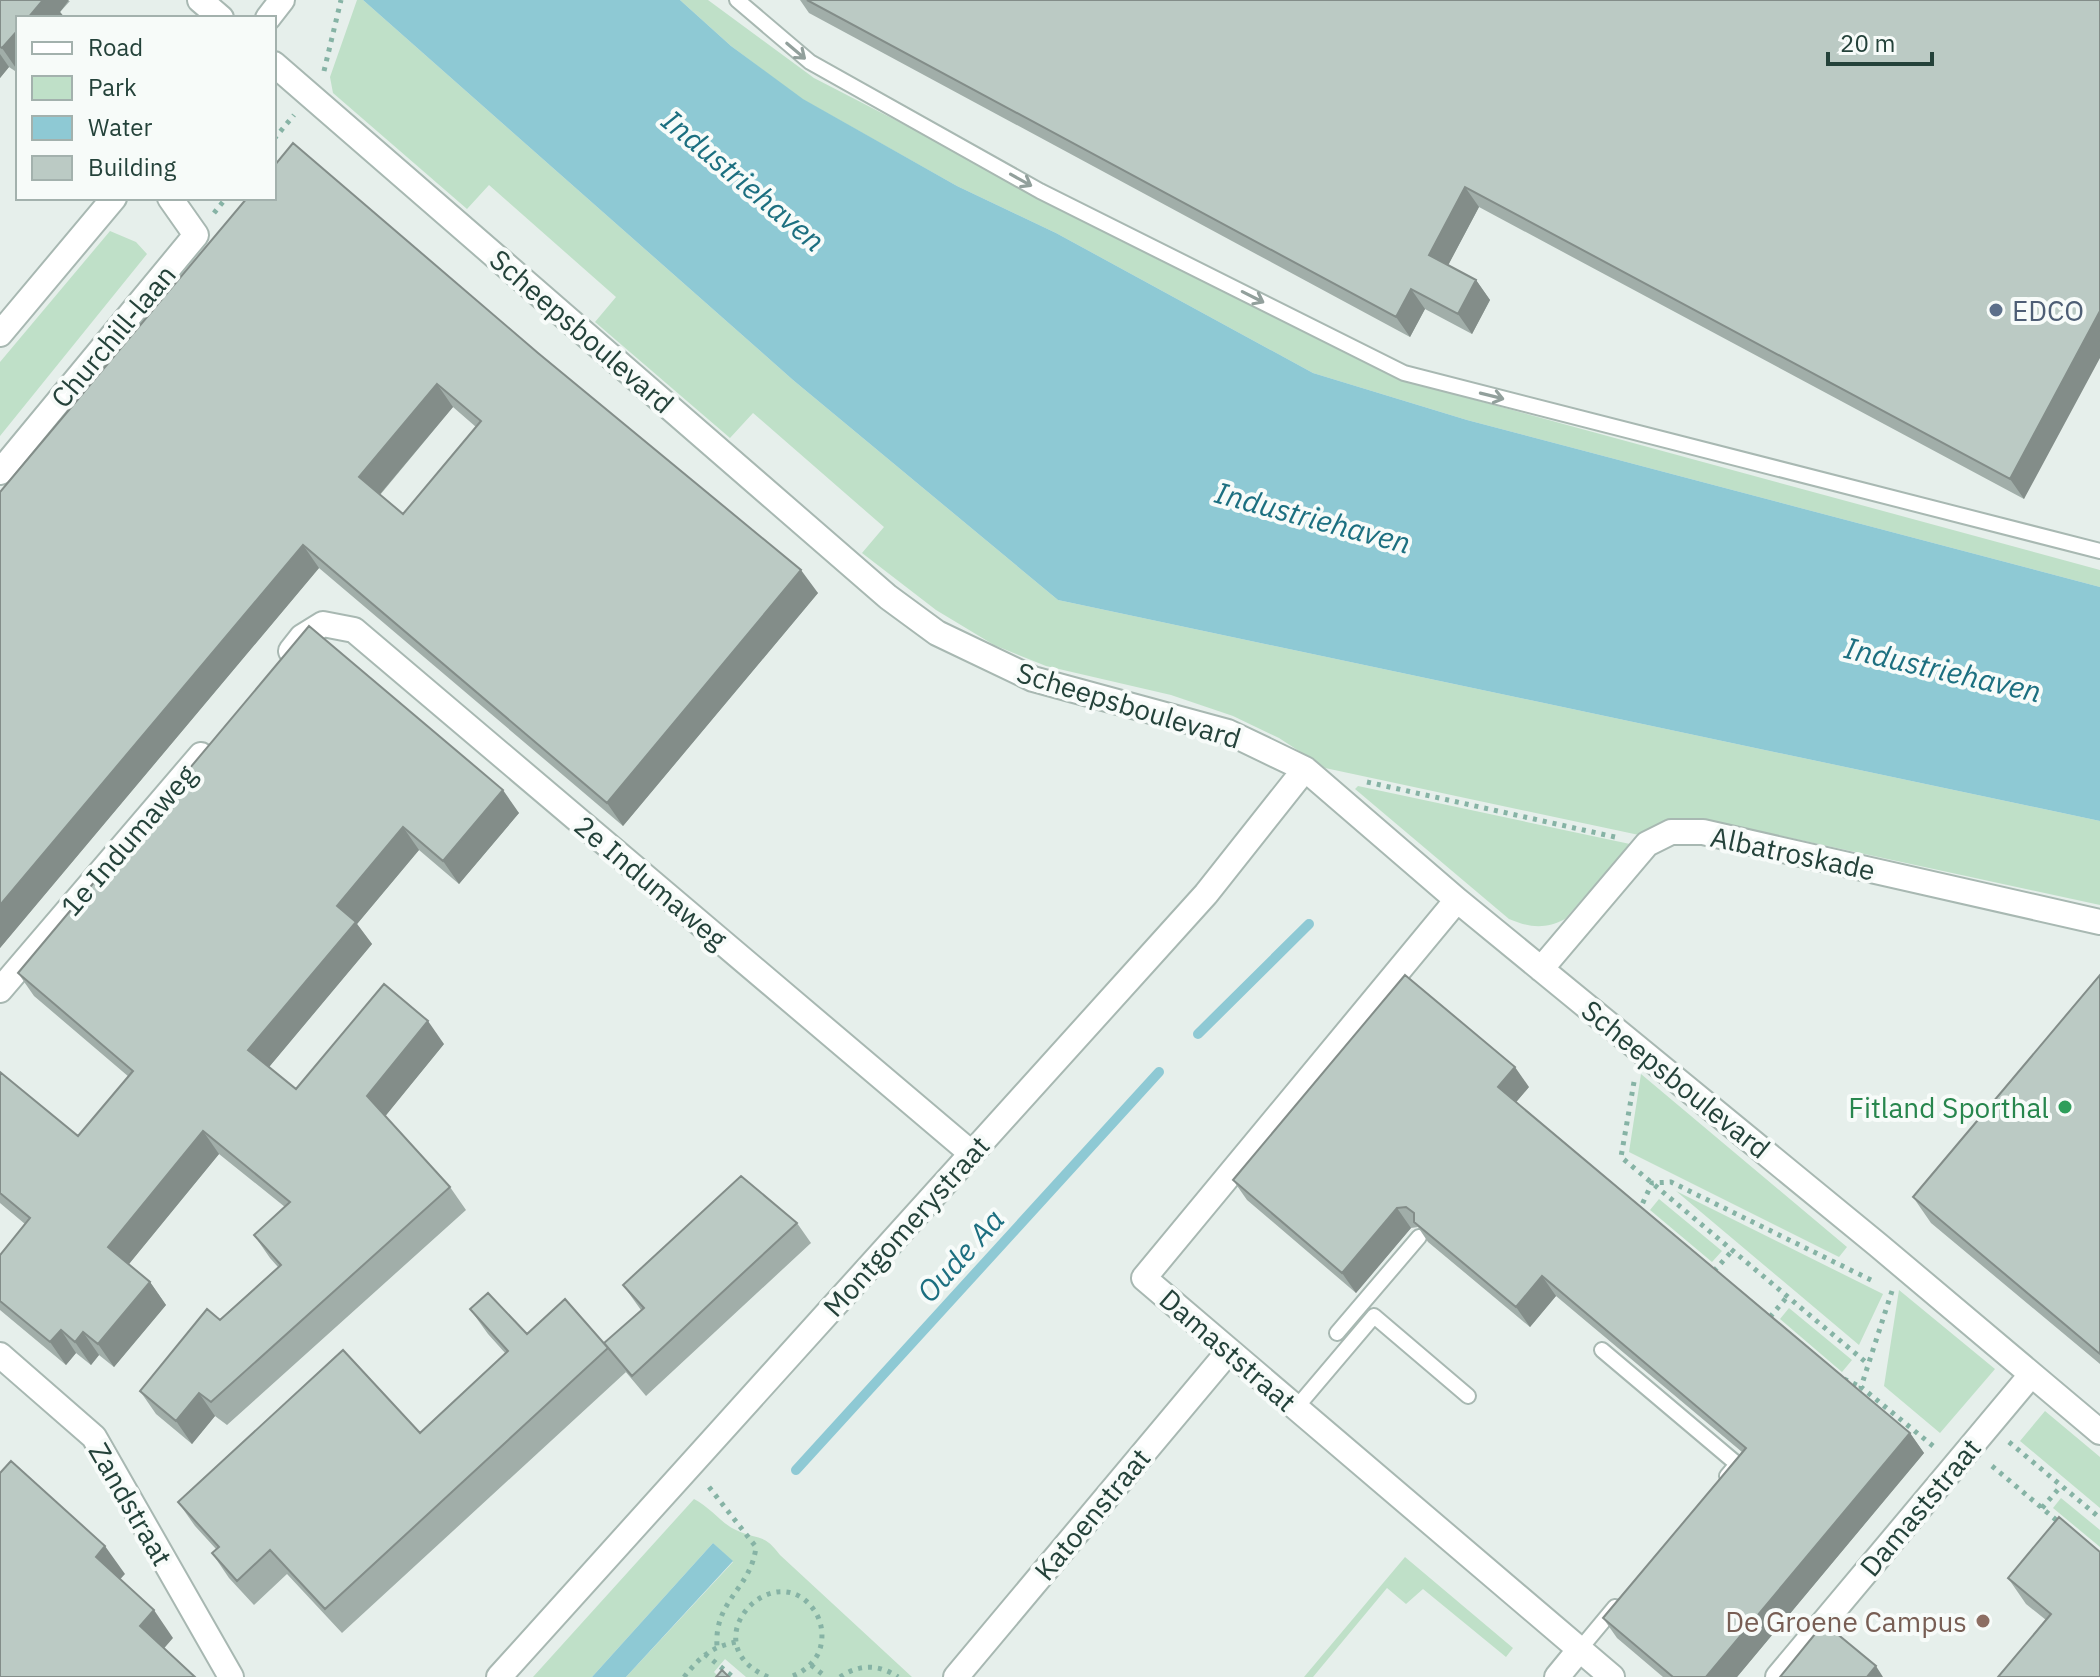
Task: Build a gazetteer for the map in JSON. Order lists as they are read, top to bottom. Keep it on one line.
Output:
{"streets":{"street":["Scheepsboulevard","Churchill-laan","1e Indumaweg","Albatroskade","2e Indumaweg","Montgomerystraat","Damaststraat","Zandstraat","Katoenstraat"]},"crossings":[["Scheepsboulevard","Montgomerystraat"],["Scheepsboulevard","Damaststraat"],["2e Indumaweg","Montgomerystraat"],["Damaststraat","Katoenstraat"]],"water":["Industriehaven","Oude Aa"],"places":["EDCO","Fitland Sporthal","De Groene Campus"],"legend":["Road","Park","Water","Building"],"scale_bar":"20 m"}
